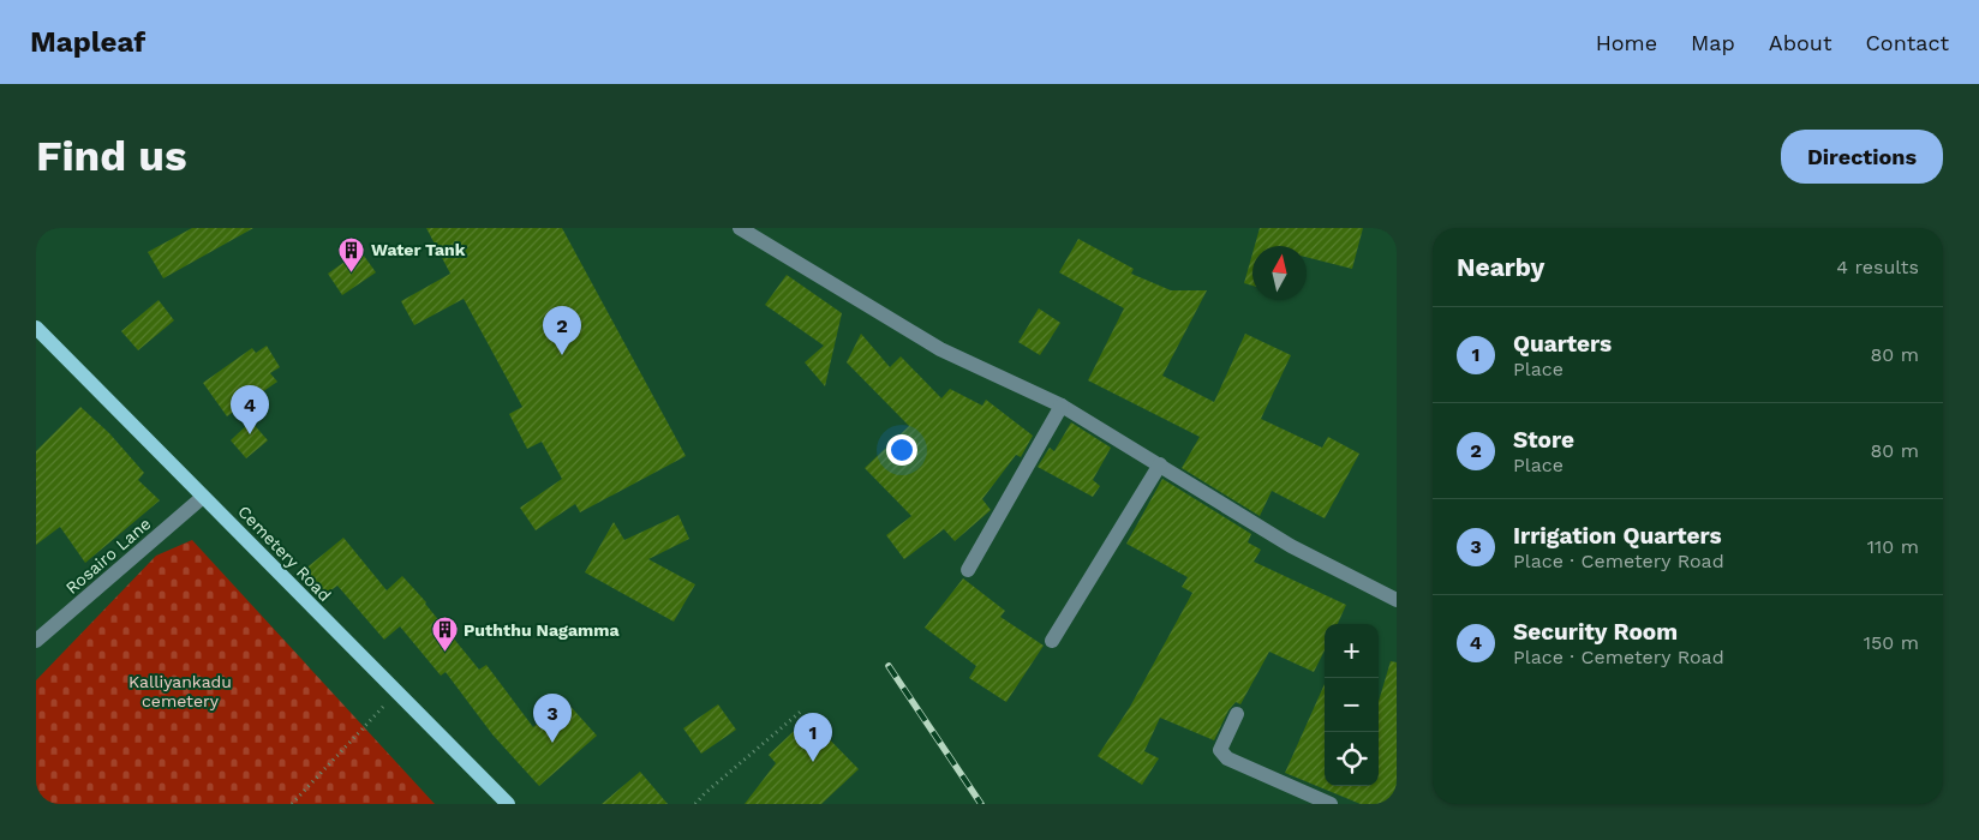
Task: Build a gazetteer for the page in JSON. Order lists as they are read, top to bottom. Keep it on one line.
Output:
{"streets":{"main road":["Cemetery Road"],"street":["Rosairo Lane"]},"crossings":[["Cemetery Road","Rosairo Lane"]],"parks":["Kalliyankadu cemetery"],"places":{"building":["Water Tank","Puththu Nagamma"]},"north":"top","page":{"header":"Mapleaf","nav":["Home","Map","About","Contact"],"buttons":"Directions","title":"Find us","heading":["Nearby","4 results"],"pins":["2","4","3","1"],"list":[{"mark":"1","name":"Quarters","note":"Place","value":"80 m"},{"mark":"2","name":"Store","note":"Place","value":"80 m"},{"mark":"3","name":"Irrigation Quarters","note":"Place · Cemetery Road","value":"110 m"},{"mark":"4","name":"Security Room","note":"Place · Cemetery Road","value":"150 m"}],"map_buttons":["+","−"]}}
